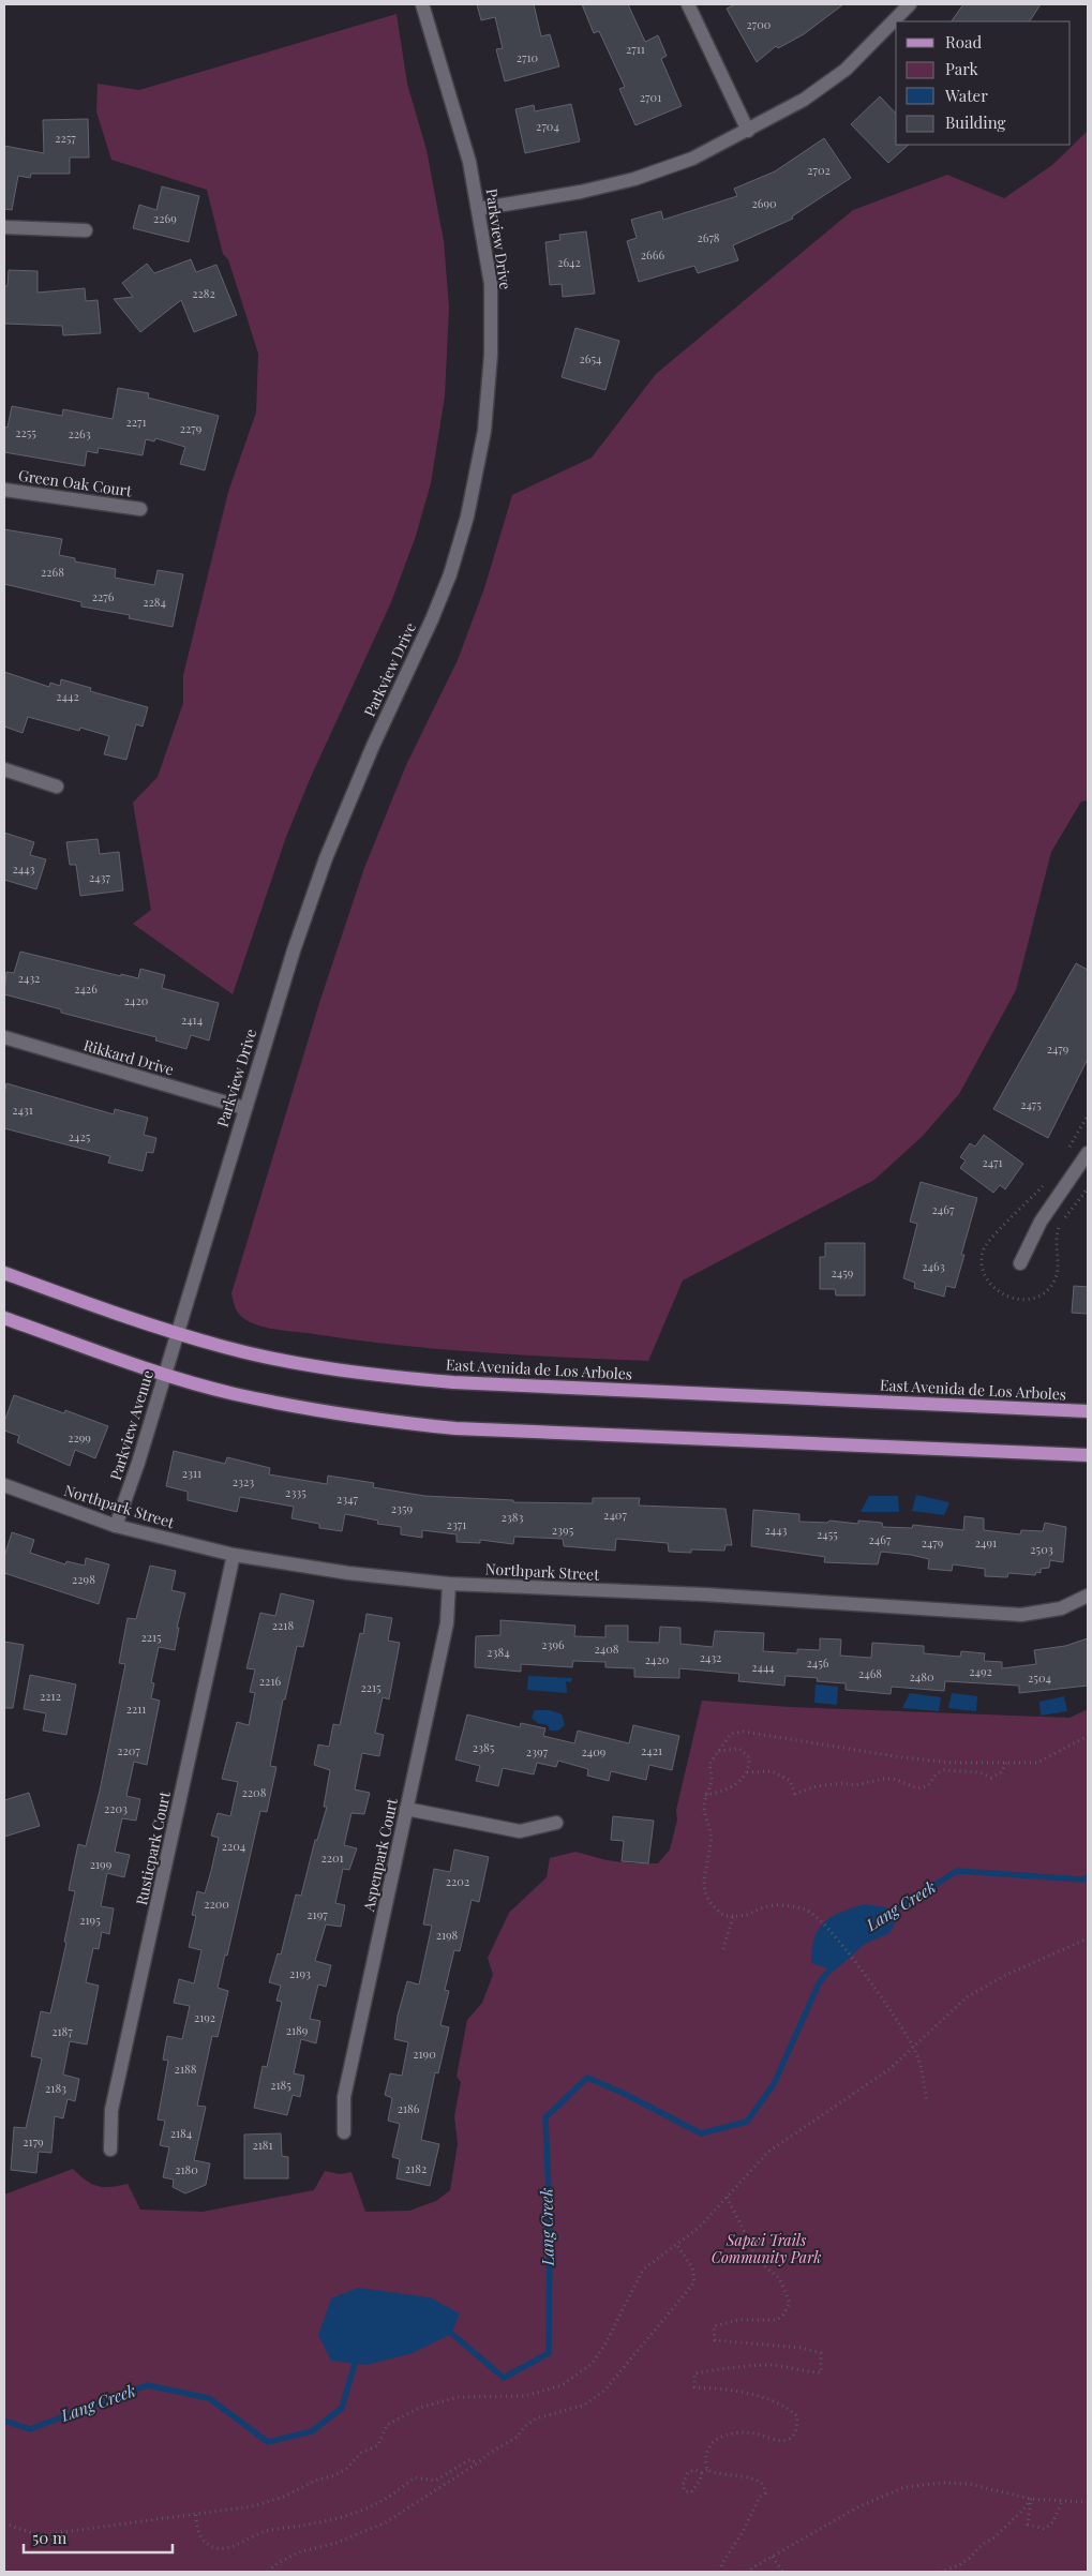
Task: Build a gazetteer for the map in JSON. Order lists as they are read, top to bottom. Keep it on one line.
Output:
{"streets":{"main road":["East Avenida de Los Arboles"],"street":["Parkview Drive","Green Oak Court","Rikkard Drive","Parkview Avenue","Northpark Street","Rusticpark Court","Aspenpark Court"]},"crossings":[["Parkview Drive","Rikkard Drive"],["Parkview Drive","East Avenida de Los Arboles"],["Parkview Drive","Parkview Avenue"],["East Avenida de Los Arboles","Parkview Avenue"],["Parkview Avenue","Northpark Street"],["Northpark Street","Rusticpark Court"],["Northpark Street","Aspenpark Court"]],"water":["Lang Creek"],"parks":["Sapwi Trails Community Park"],"house_numbers":["2700","2711","2710","2701","2704","2257","2702","2690","2269","2678","2666","2642","2282","2654","2271","2279","2255","2263","2268","2276","2284","2442","2443","2437","2432","2426","2420","2414","2479","2475","2431","2425","2471","2467","2463","2459","2299","2311","2323","2335","2347","2359","2407","2383","2371","2395","2443","2455","2467","2479","2491","2503","2298","2218","2215","2396","2408","2384","2432","2420","2456","2444","2492","2468","2480","2504","2216","2215","2212","2211","2385","2207","2421","2397","2409","2208","2203","2204","2201","2199","2202","2200","2197","2195","2198","2193","2192","2189","2187","2190","2188","2185","2183","2186","2184","2179","2181","2182","2180"],"legend":["Road","Park","Water","Building"],"scale_bar":"50 m"}
